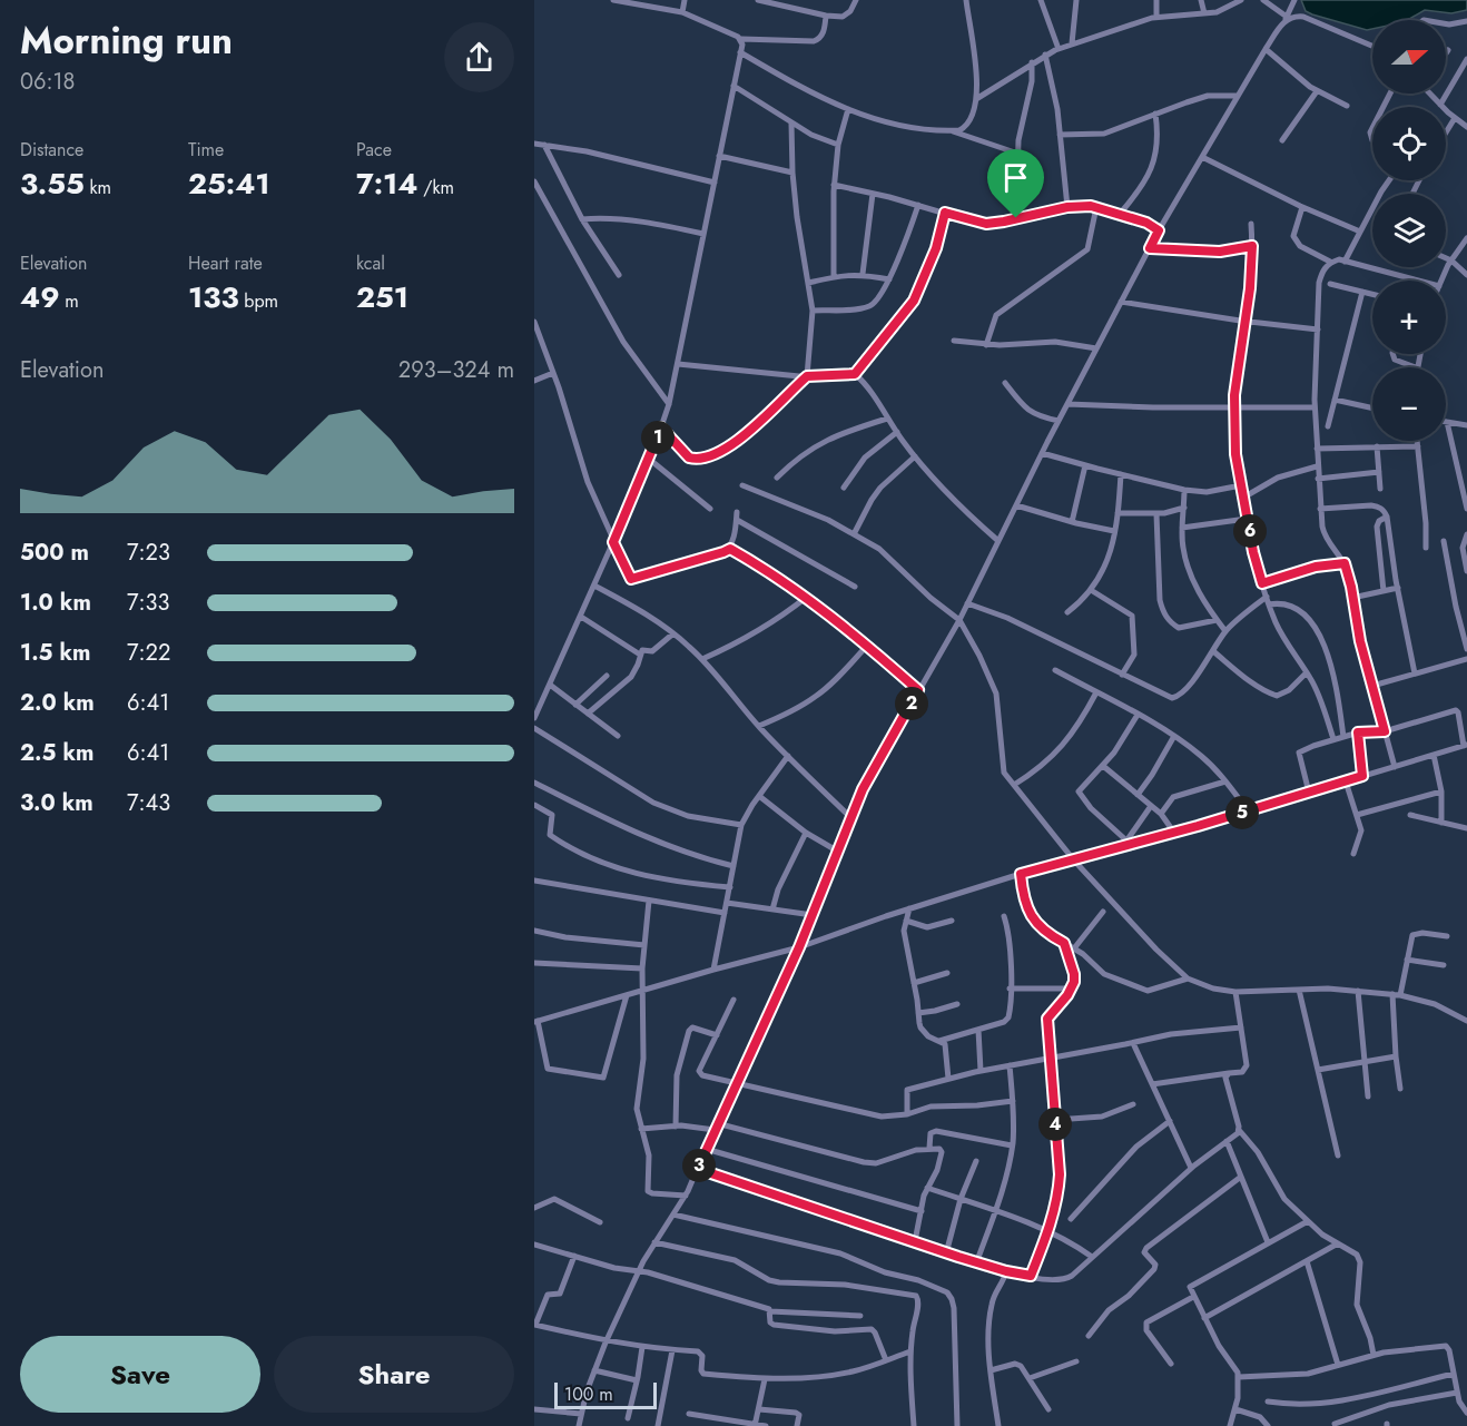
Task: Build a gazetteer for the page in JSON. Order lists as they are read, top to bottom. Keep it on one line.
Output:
{"scale_bar":"100 m","north":"right","page":{"heading":["Morning run","06:18"],"map_buttons":["+","−"],"stats":[["Distance","3.55 km"],["Time","25:41"],["Pace","7:14 /km"],["Elevation","49 m"],["Heart rate","133 bpm"],["kcal","251"]],"chart":["Elevation","293–324 m"],"pins":["1","6","2","5","4","3"],"list":[{"name":"500 m","note":"7:23"},{"name":"1.0 km","note":"7:33"},{"name":"1.5 km","note":"7:22"},{"name":"2.0 km","note":"6:41"},{"name":"2.5 km","note":"6:41"},{"name":"3.0 km","note":"7:43"}],"buttons":["Save","Share"],"scale":"100 m"}}
